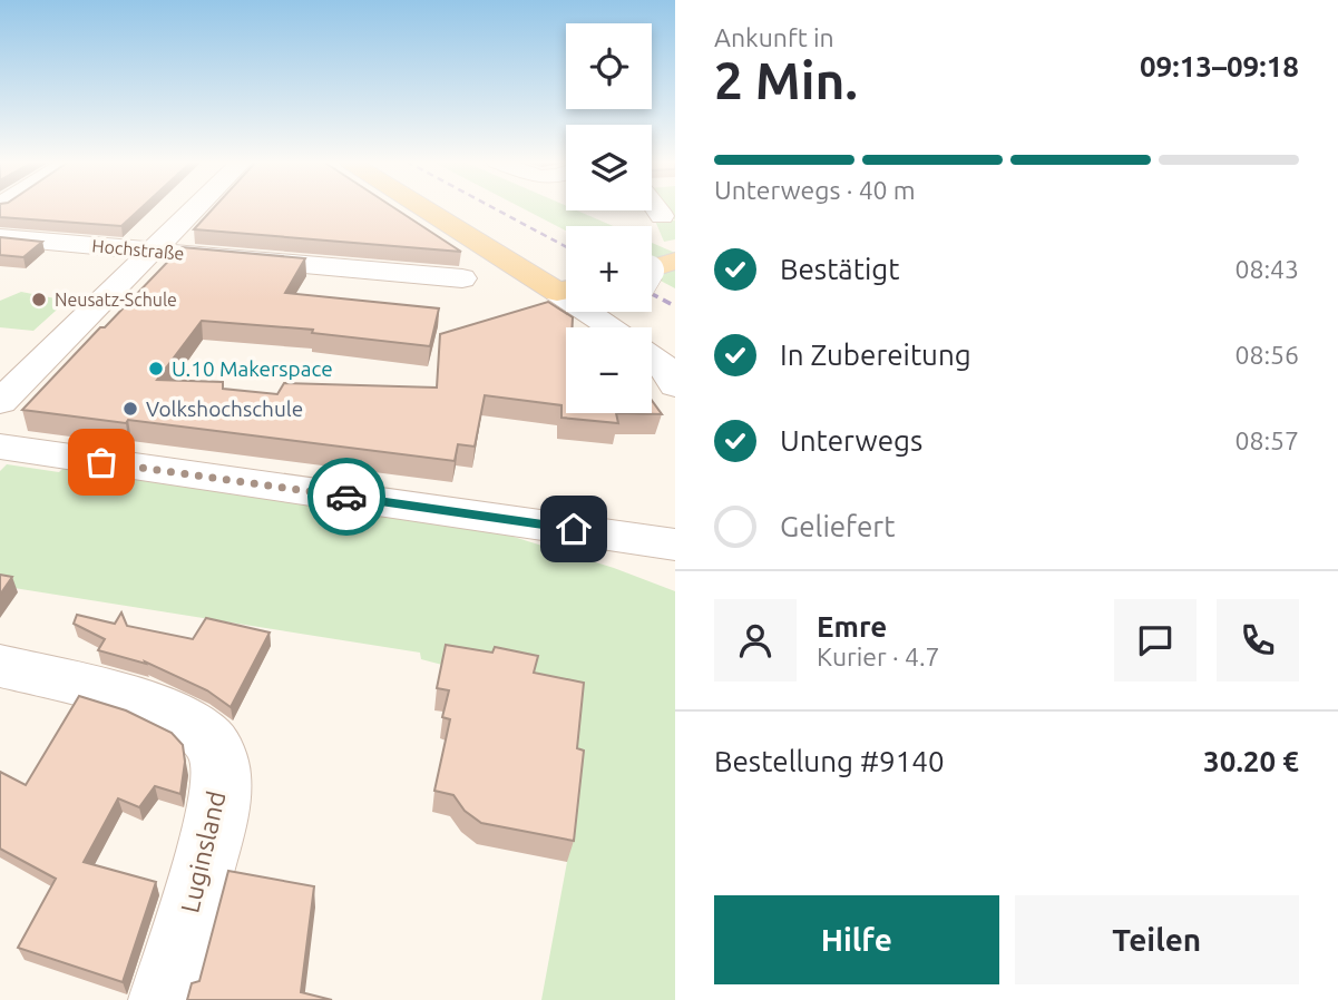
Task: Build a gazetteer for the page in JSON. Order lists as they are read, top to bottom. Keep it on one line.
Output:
{"streets":{"street":["Hochstraße","Luginsland"]},"places":["Neusatz-Schule","U.10 Makerspace","Volkshochschule"],"page":{"heading":["2 Min.","Ankunft in","09:13–09:18"],"panel":["Emre","Kurier · 4.7","Bestellung #9140","30.20 €"],"map_buttons":["+","−"],"bar":"Unterwegs · 40 m","list":[["Bestätigt","08:43"],["In Zubereitung","08:56"],["Unterwegs","08:57"],"Geliefert"],"buttons":["Hilfe","Teilen"]}}
